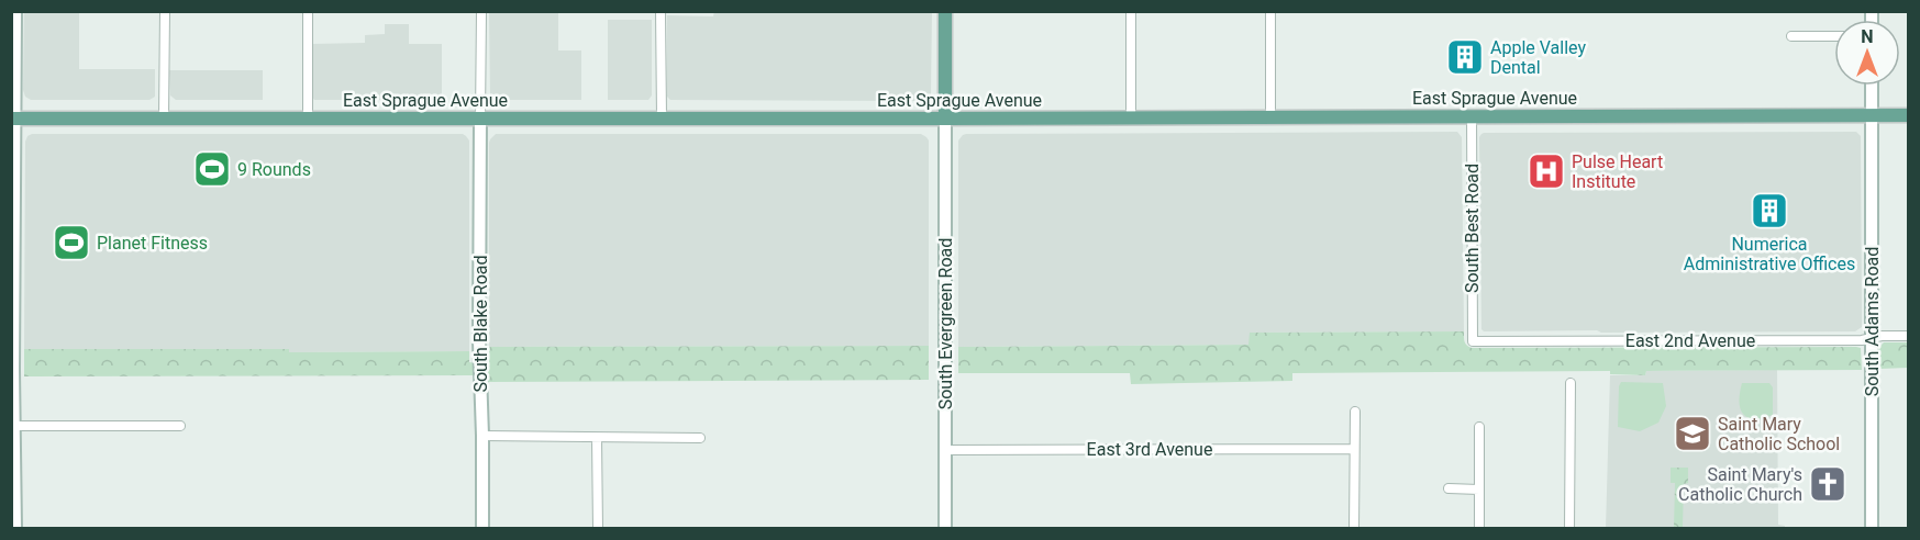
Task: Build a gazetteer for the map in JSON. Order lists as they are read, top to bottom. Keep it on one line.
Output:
{"streets":{"main road":["East Sprague Avenue"],"street":["South Best Road","South Adams Road","South Blake Road","South Evergreen Road","East 2nd Avenue","East 3rd Avenue"]},"crossings":[["East Sprague Avenue","South Best Road"],["East Sprague Avenue","South Adams Road"],["East Sprague Avenue","South Blake Road"],["East Sprague Avenue","South Evergreen Road"],["South Best Road","East 2nd Avenue"],["South Adams Road","East 2nd Avenue"],["South Evergreen Road","East 3rd Avenue"]],"places":{"building":["Apple Valley Dental","Numerica Administrative Offices"],"sports":["9 Rounds","Planet Fitness"],"hospital":["Pulse Heart Institute"],"school or university":["Saint Mary Catholic School"],"church":["Saint Mary's Catholic Church"]},"north":"top"}
